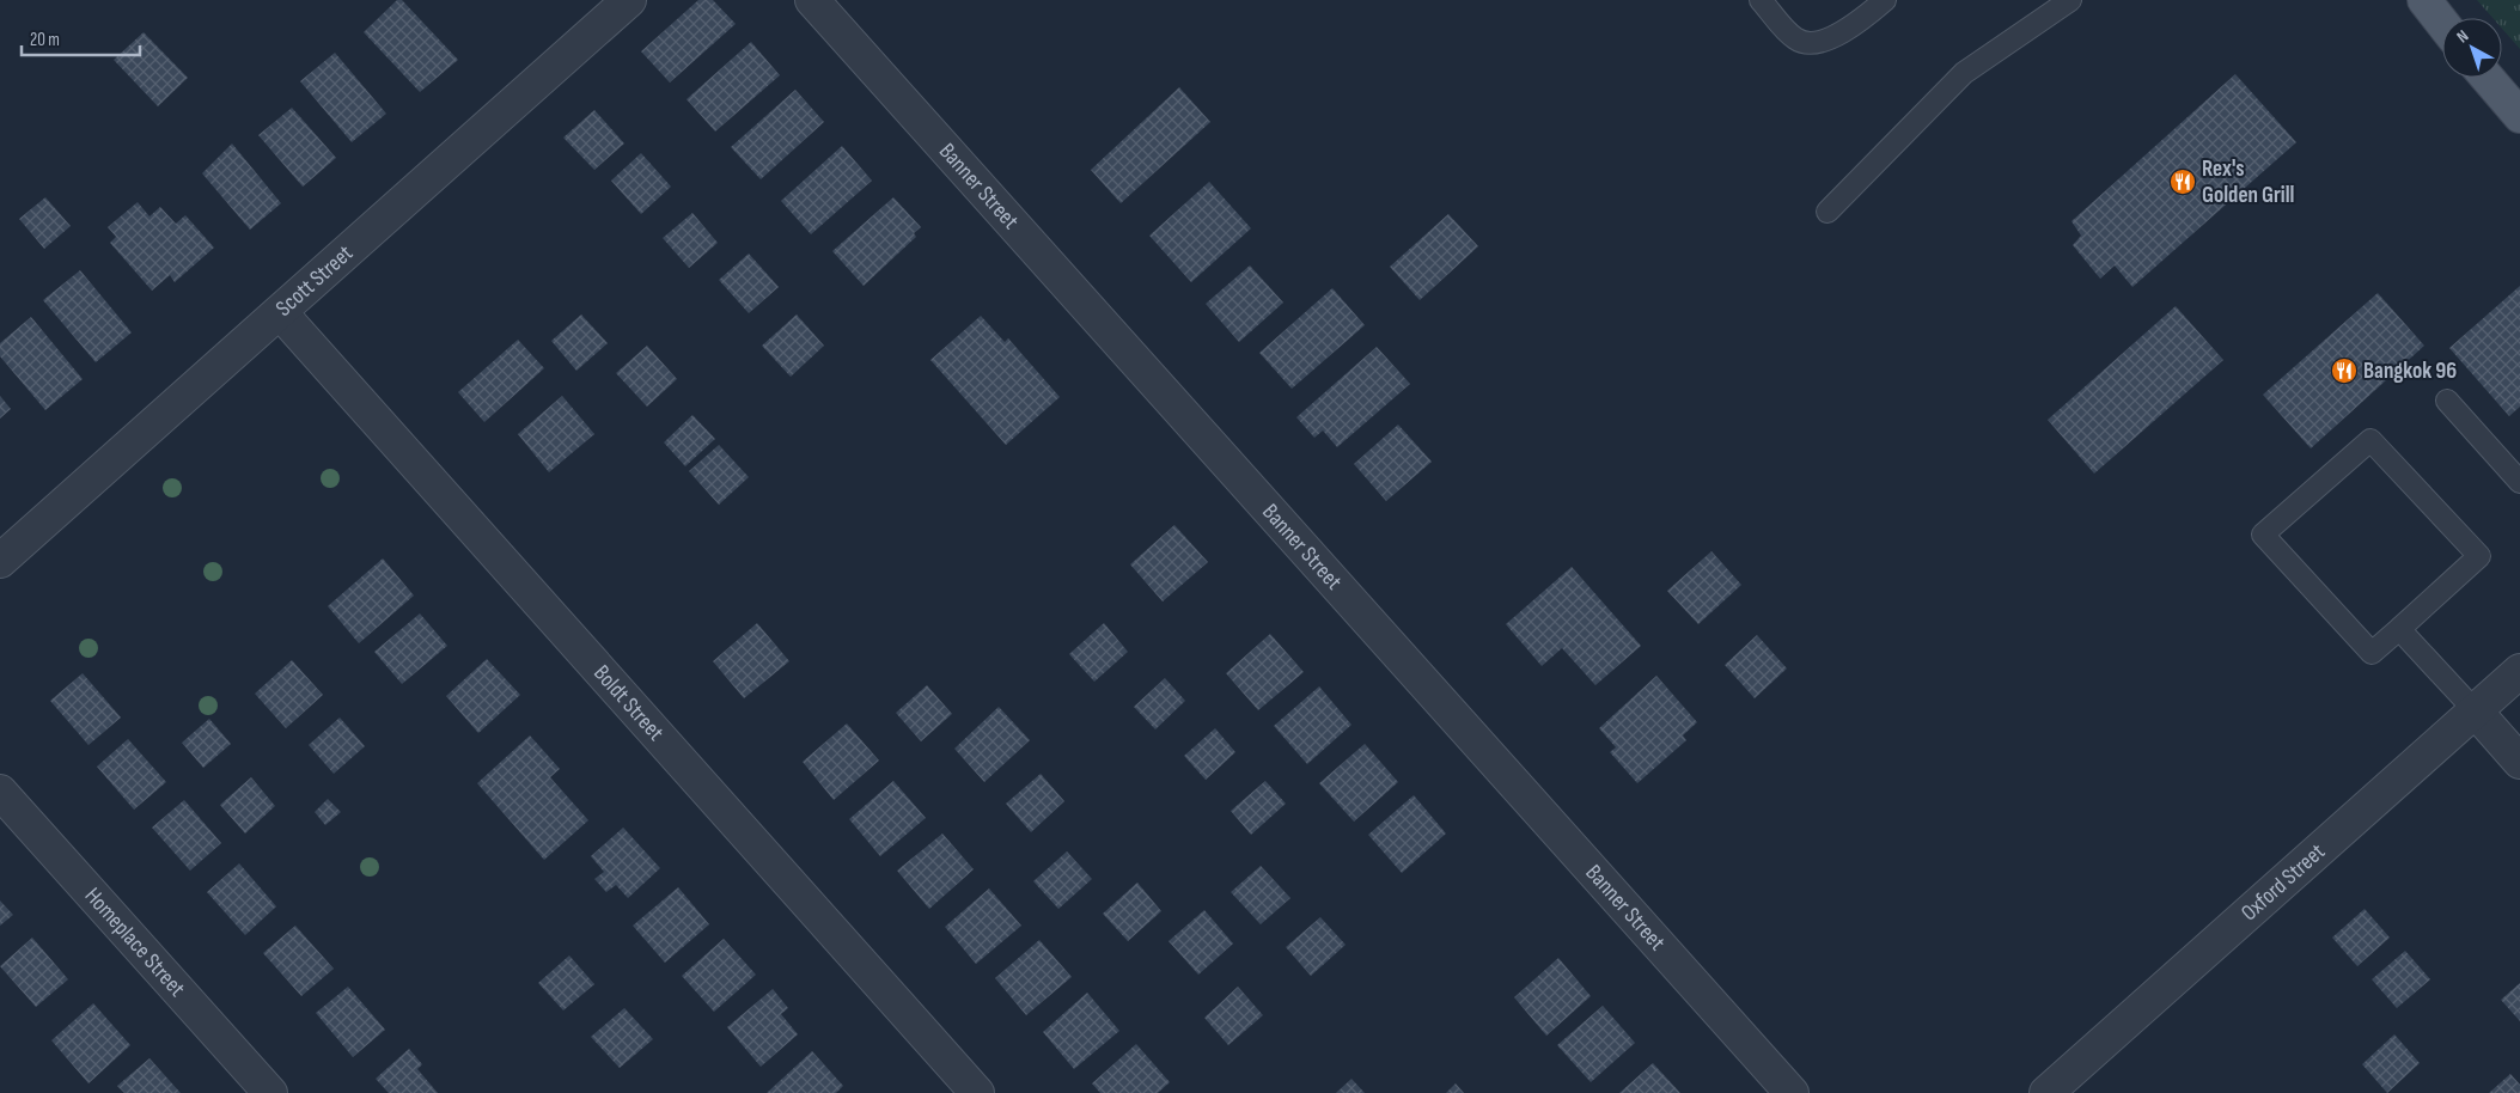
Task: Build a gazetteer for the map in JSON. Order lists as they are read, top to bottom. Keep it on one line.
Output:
{"streets":{"street":["Banner Street","Scott Street","Boldt Street","Oxford Street","Homeplace Street"]},"crossings":[["Scott Street","Boldt Street"]],"places":{"restaurant":["Rex's Golden Grill","Bangkok 96"]},"scale_bar":"20 m","north":"top left"}
